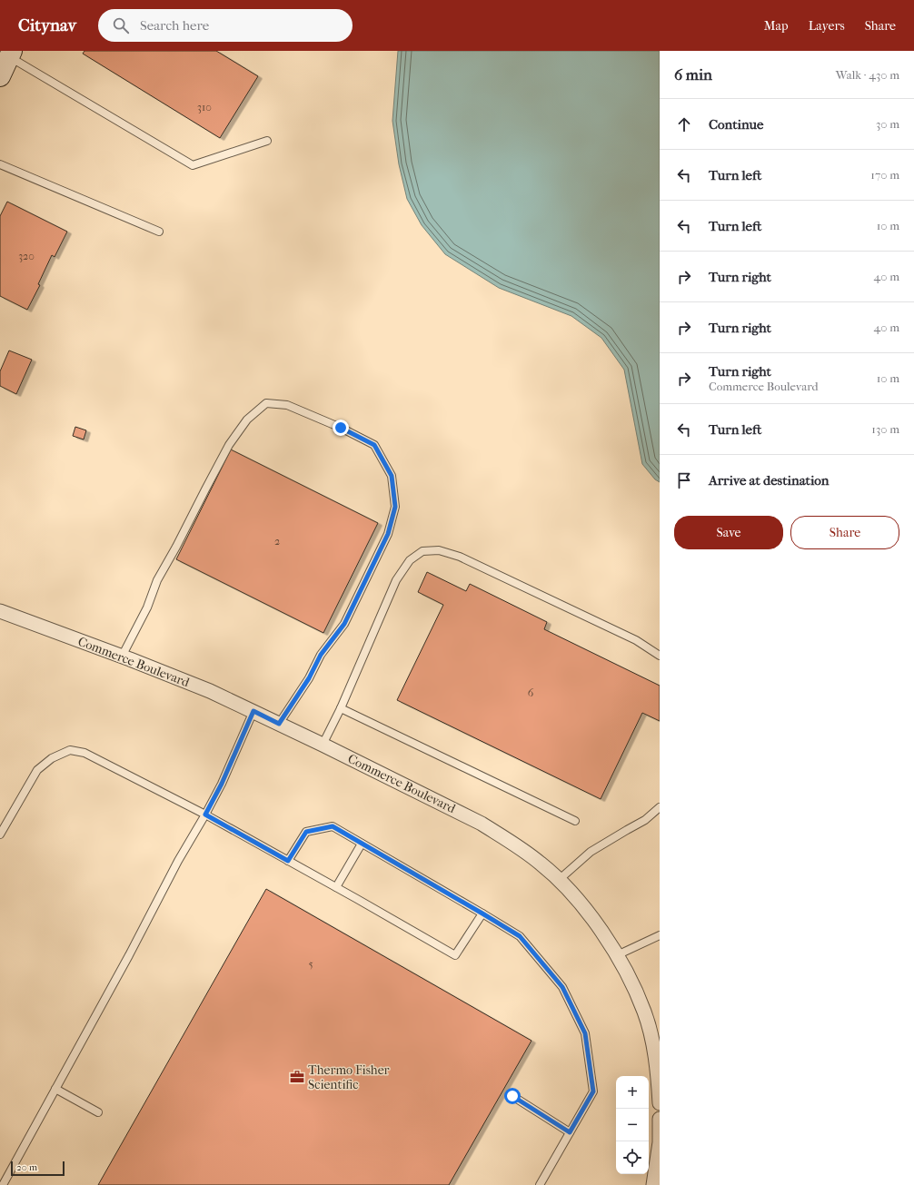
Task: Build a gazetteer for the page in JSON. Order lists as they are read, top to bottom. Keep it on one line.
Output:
{"streets":{"street":["Commerce Boulevard"]},"places":{"office":["Thermo Fisher Scientific"]},"house_numbers":["310","320","2","6","5"],"scale_bar":"20 m","page":{"header":"Citynav","search":"Search here","nav":["Map","Layers","Share"],"heading":["6 min","Walk · 430 m"],"list":[["Continue","30 m"],["Turn left","170 m"],["Turn left","10 m"],["Turn right","40 m"],["Turn right","40 m"],["Turn right","Commerce Boulevard","10 m"],["Turn left","130 m"],"Arrive at destination"],"buttons":["Save","Share"],"map_buttons":["+","−"],"scale":"20 m"}}
